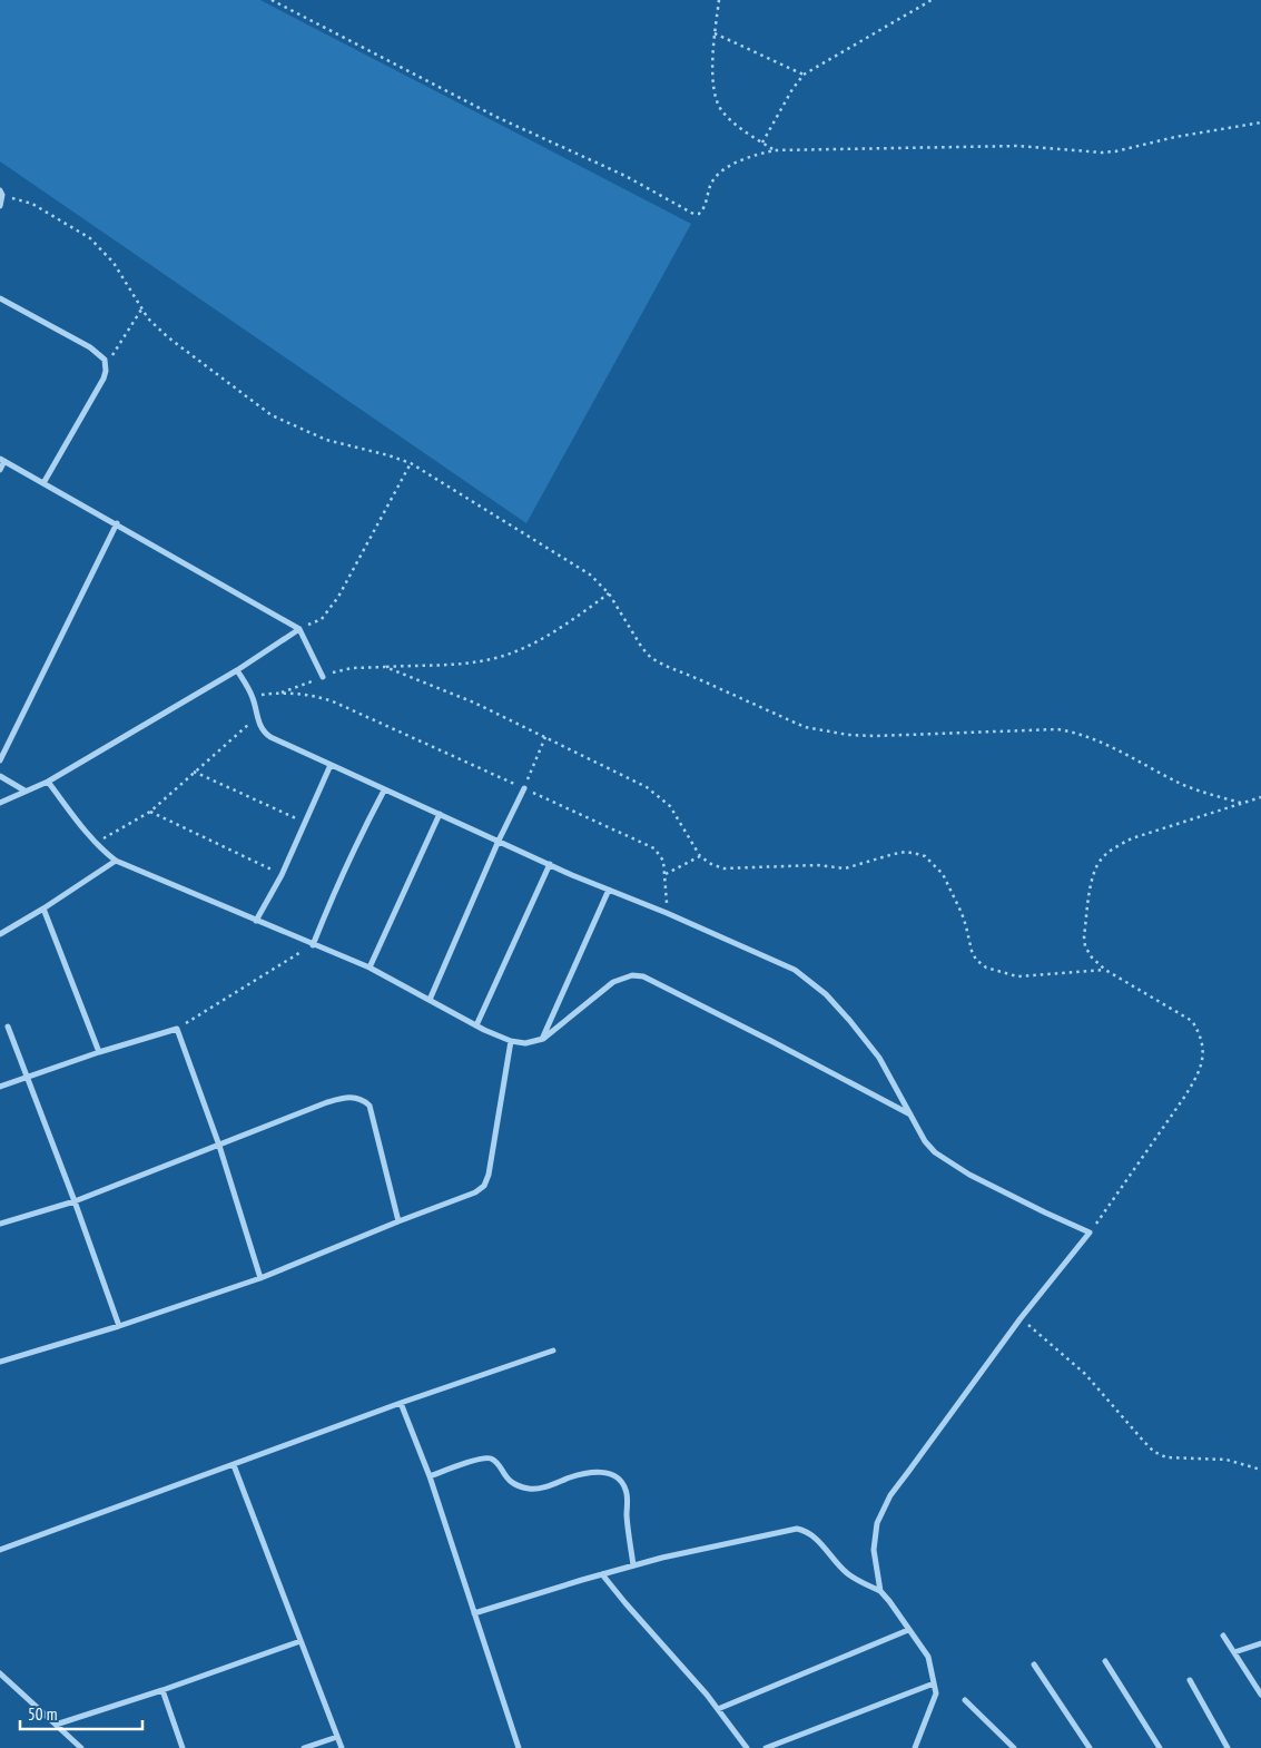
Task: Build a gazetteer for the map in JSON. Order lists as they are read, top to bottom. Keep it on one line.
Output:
{"scale_bar":"50 m"}
